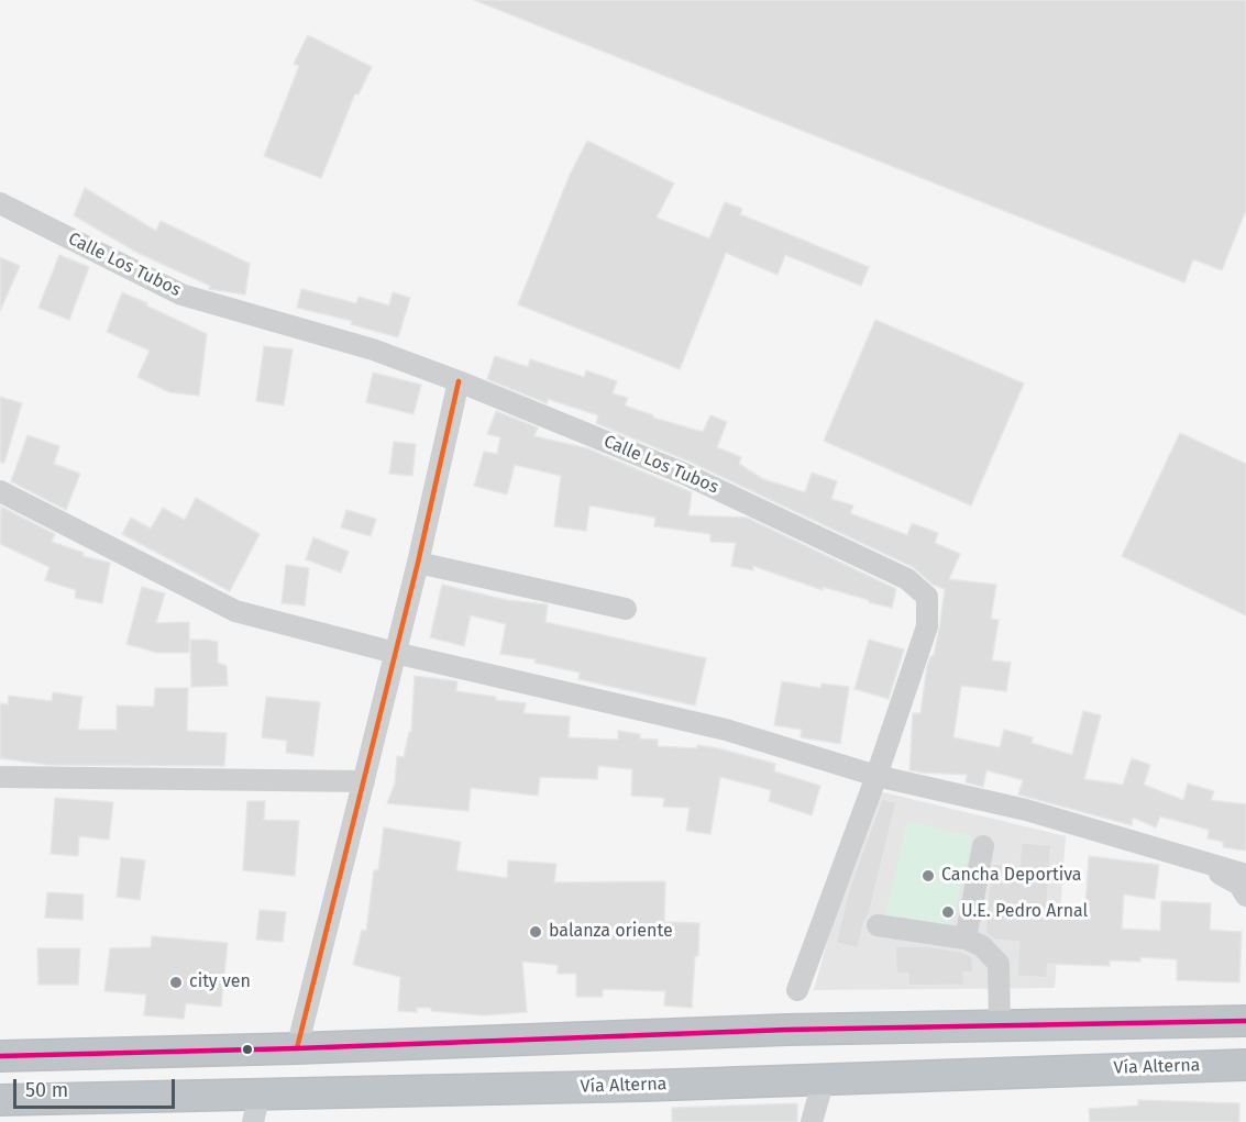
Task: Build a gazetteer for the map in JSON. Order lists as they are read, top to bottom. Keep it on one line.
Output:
{"streets":{"highway":["Vía Alterna"],"street":["Calle Los Tubos"]},"places":["Cancha Deportiva","U.E. Pedro Arnal","balanza oriente","city ven"],"scale_bar":"50 m"}
